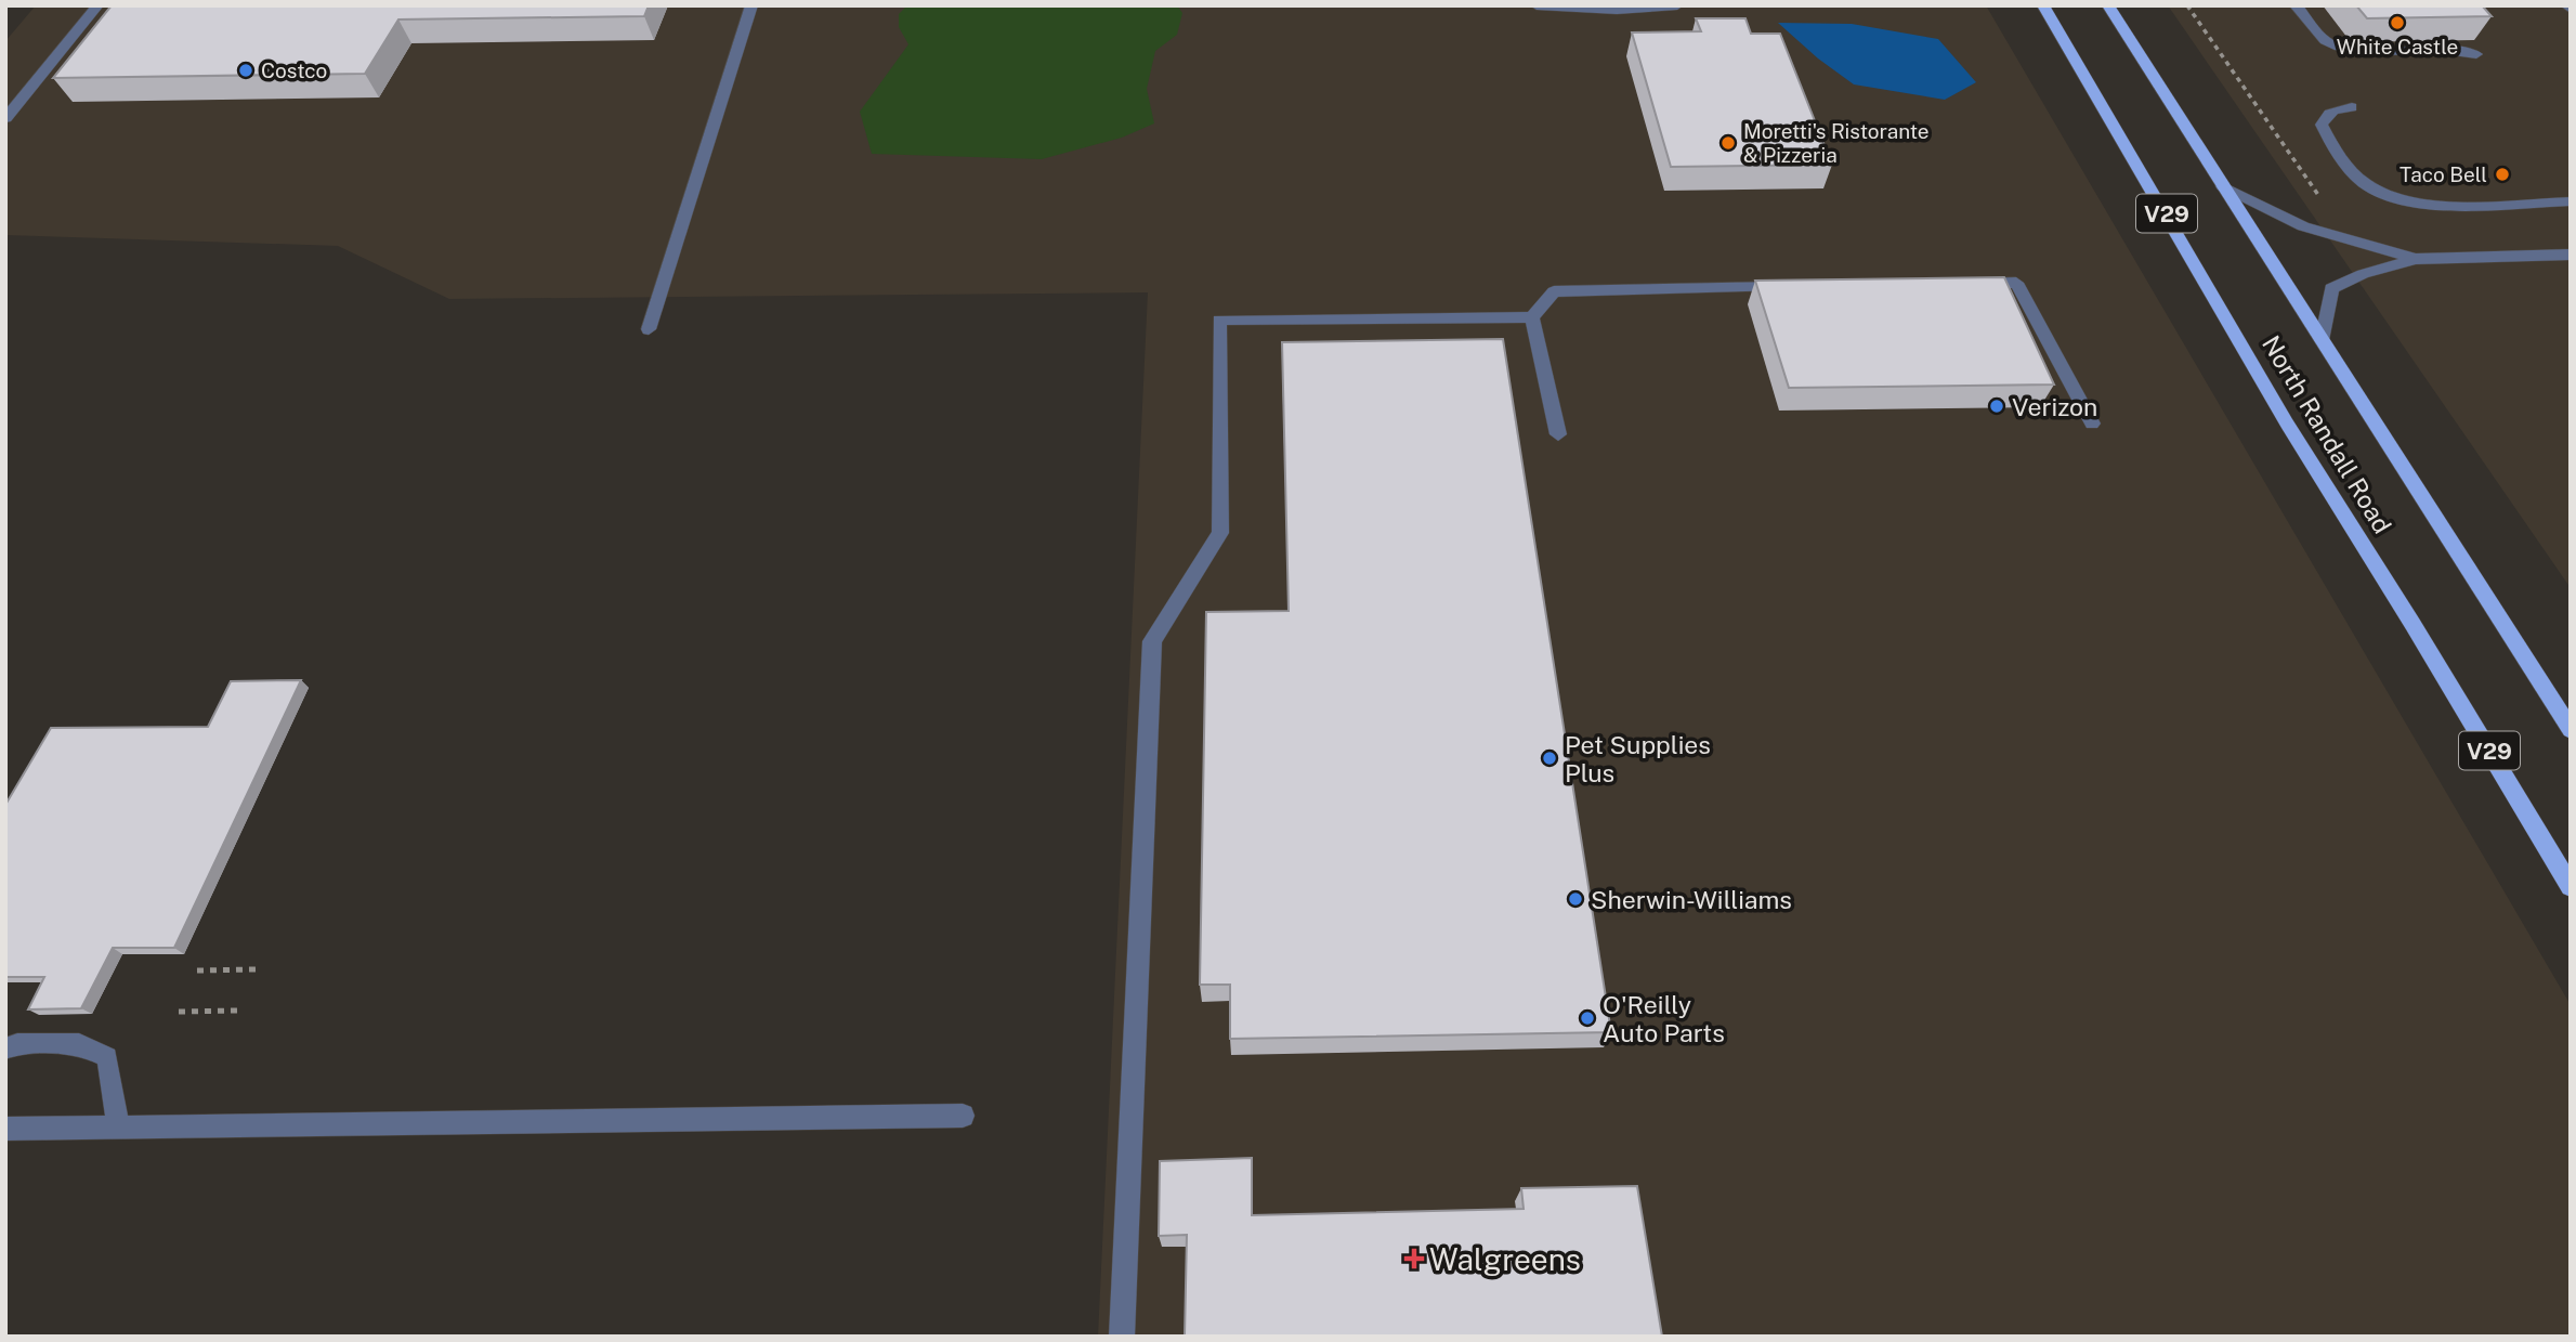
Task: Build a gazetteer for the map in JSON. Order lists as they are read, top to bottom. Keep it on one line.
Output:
{"streets":{"main road":["V29","North Randall Road"]},"places":{"other":["White Castle","Costco","Moretti's Ristorante & Pizzeria","Taco Bell","Verizon","Pet Supplies Plus","Sherwin-Williams","O'Reilly Auto Parts"],"health":["Walgreens"]}}
